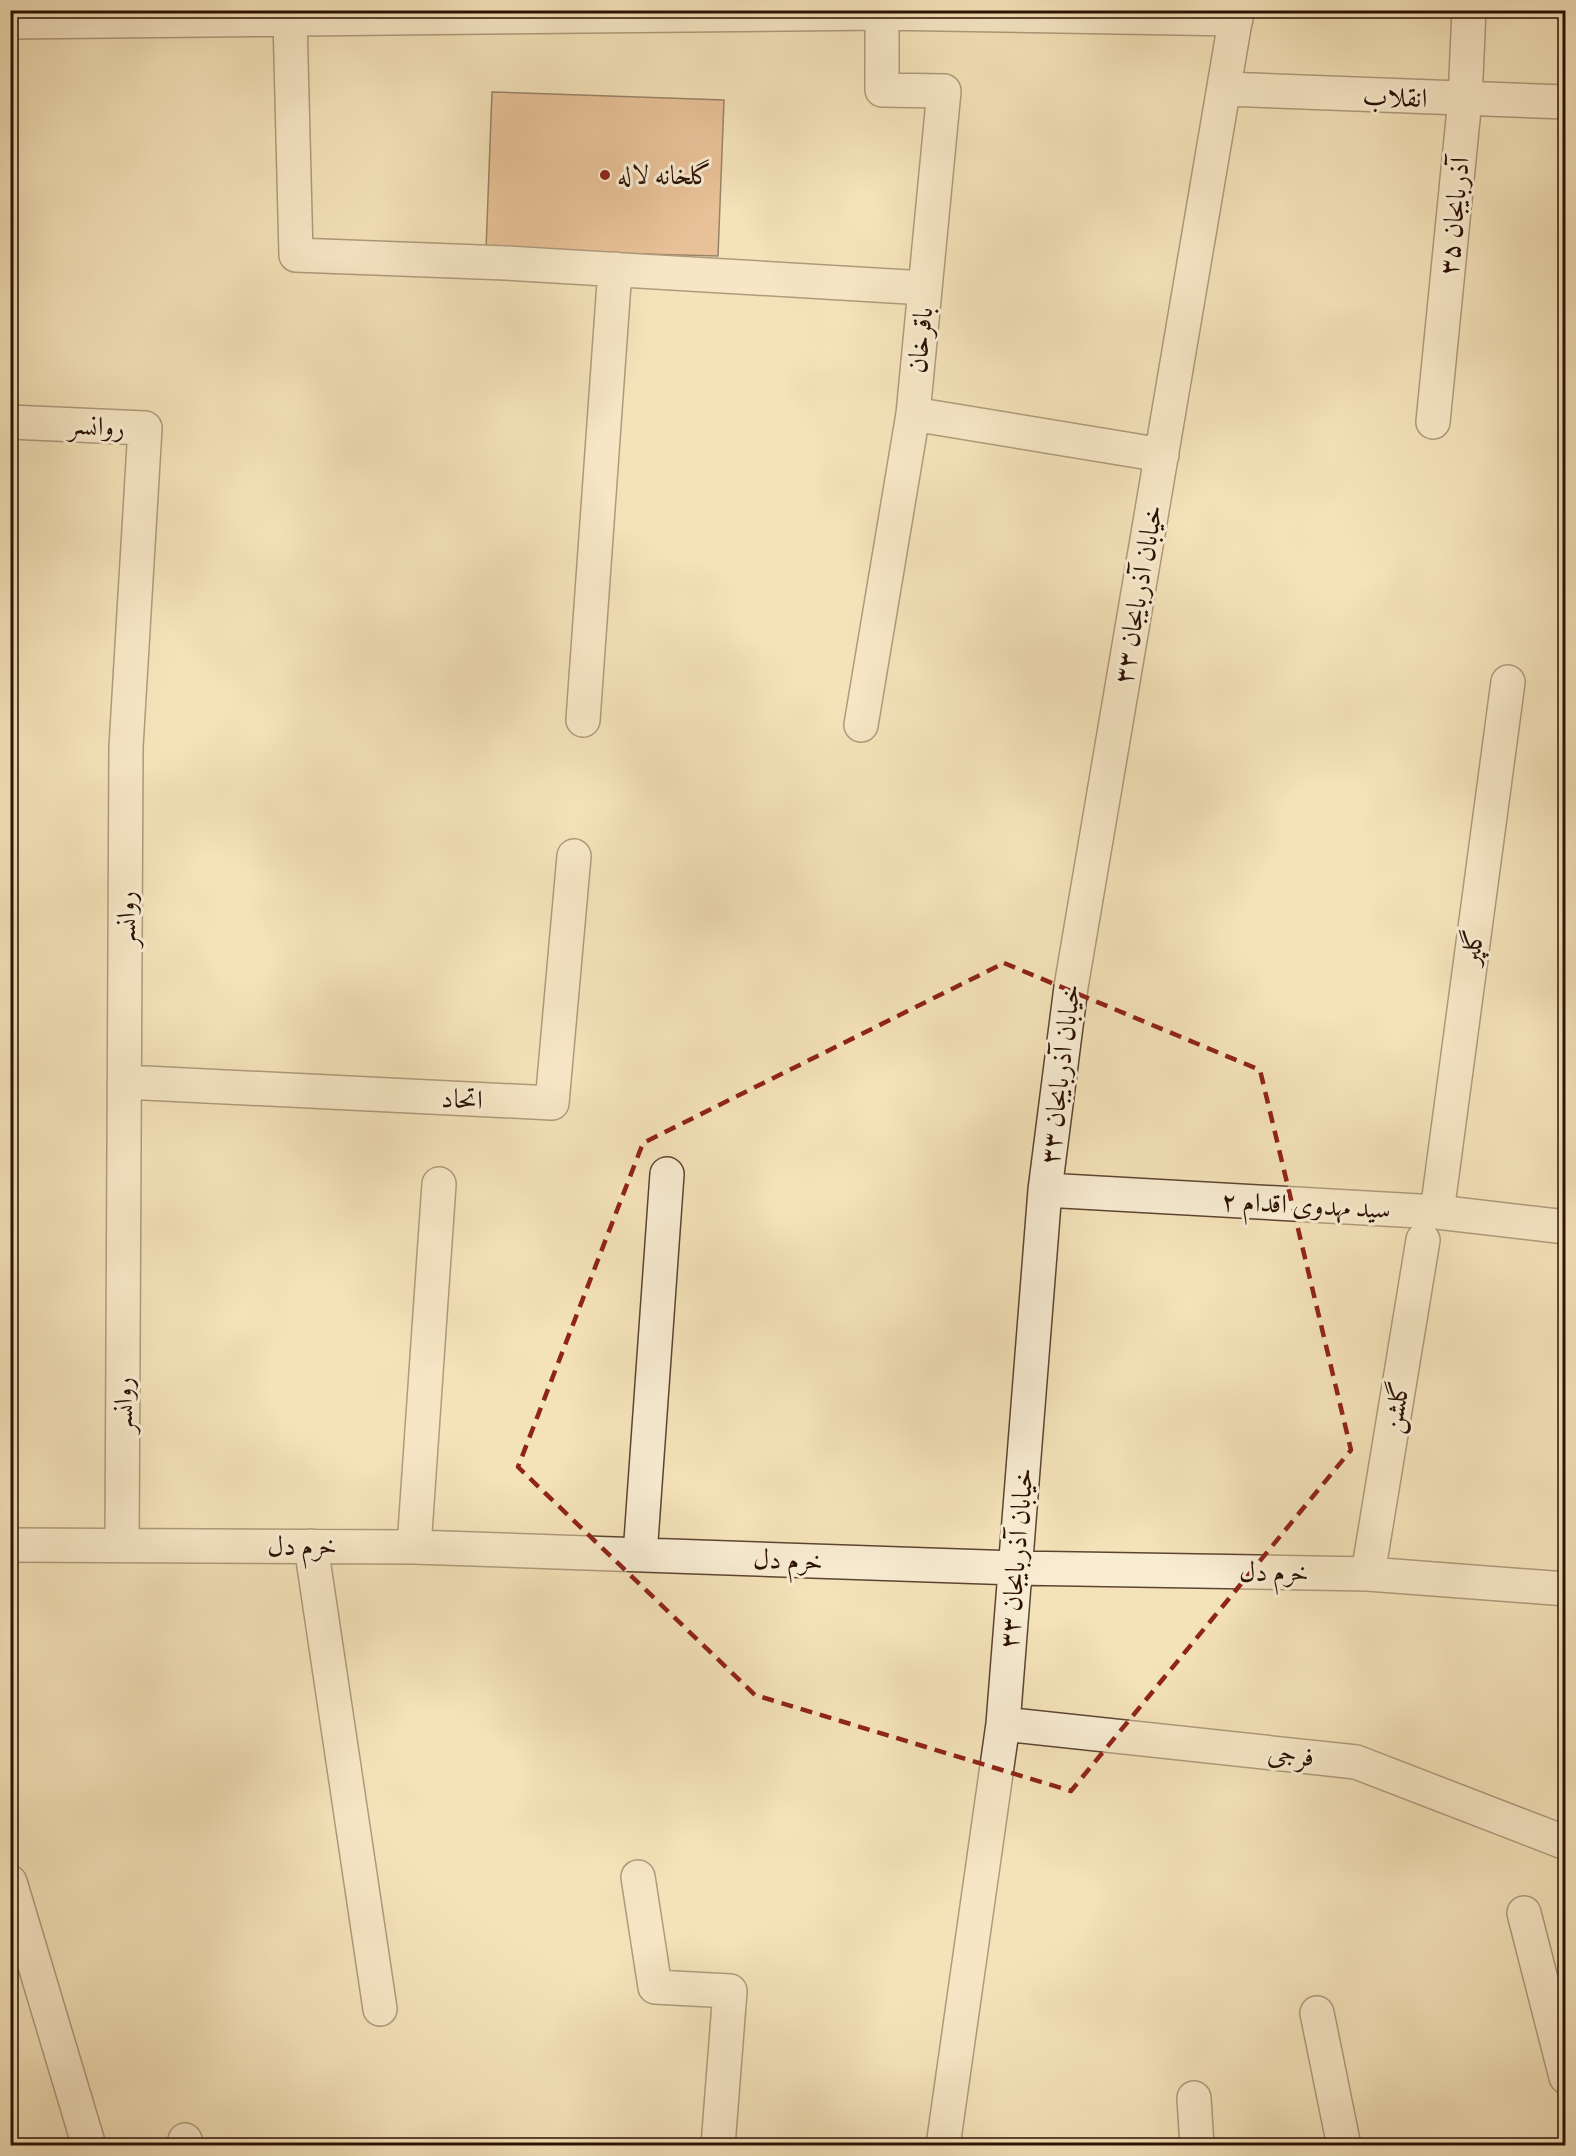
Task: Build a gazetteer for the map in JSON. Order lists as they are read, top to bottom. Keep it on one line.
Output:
{"streets":{"street":["انقلاب","آذربایجان ۳۵","باقرخان","روانسر","خیابان آذربایجان ۳۳","گلپر","اتحاد","سید مهدوی اقدام ۲","گلشن","خرم دل","فرجی"]},"crossings":[["انقلاب","آذربایجان ۳۵"],["انقلاب","خیابان آذربایجان ۳۳"],["روانسر","اتحاد"],["روانسر","خرم دل"],["خیابان آذربایجان ۳۳","سید مهدوی اقدام ۲"],["خیابان آذربایجان ۳۳","خرم دل"],["خیابان آذربایجان ۳۳","فرجی"],["گلپر","سید مهدوی اقدام ۲"],["گلپر","گلشن"],["سید مهدوی اقدام ۲","گلشن"],["گلشن","خرم دل"]],"places":["گلخانه لاله"]}
